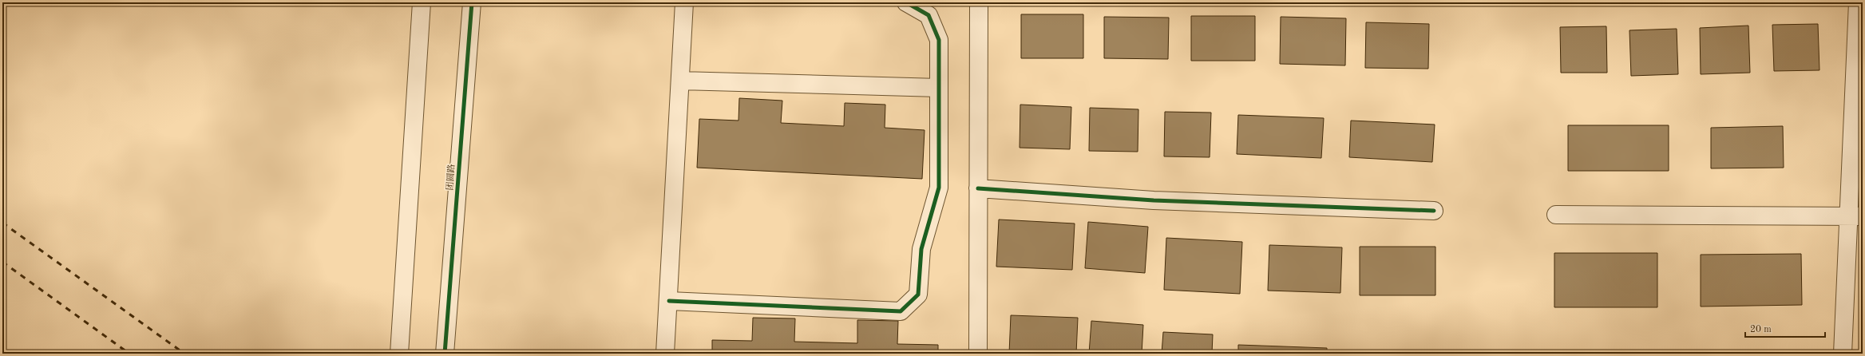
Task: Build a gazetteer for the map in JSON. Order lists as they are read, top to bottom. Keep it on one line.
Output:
{"streets":{"street":["团圆路"]},"scale_bar":"20 m"}
